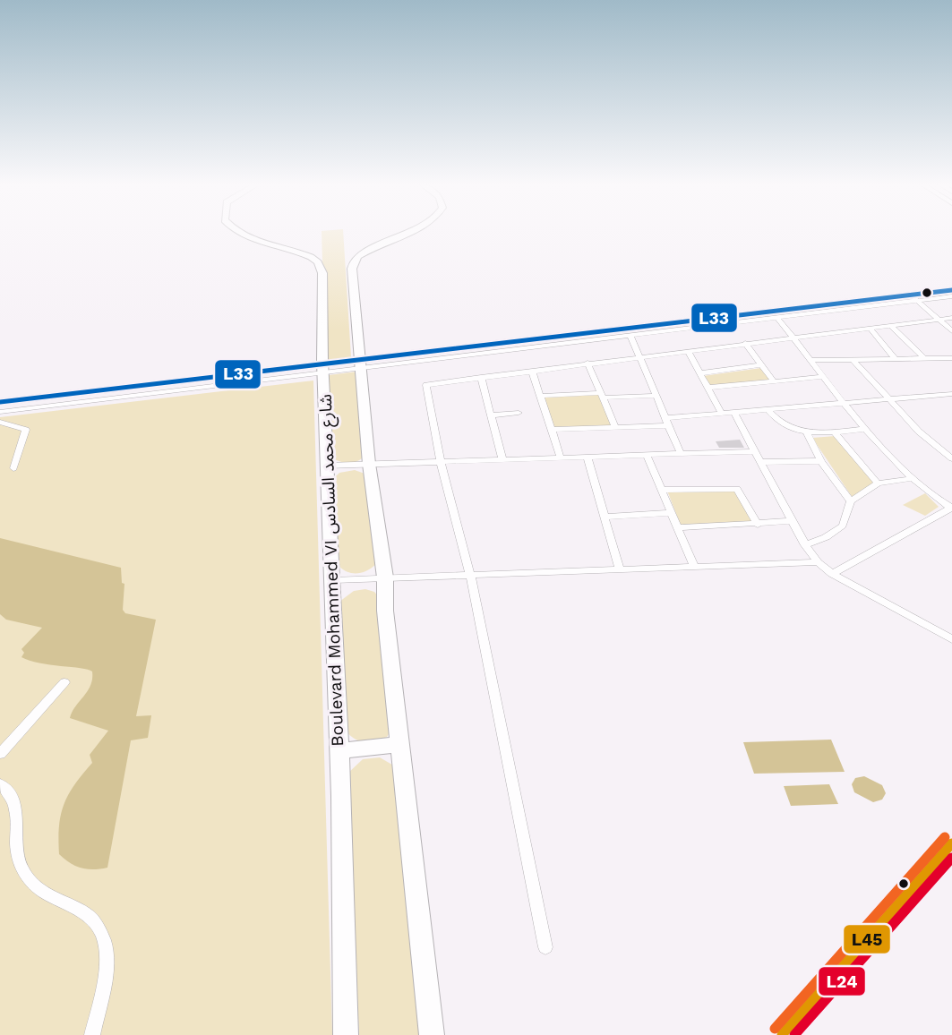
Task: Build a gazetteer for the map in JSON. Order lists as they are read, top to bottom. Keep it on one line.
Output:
{"streets":{"main road":["Boulevard Mohammed VI شارع محمد السادس"]},"lines":["transit line L33","transit line L45","transit line L24"]}
